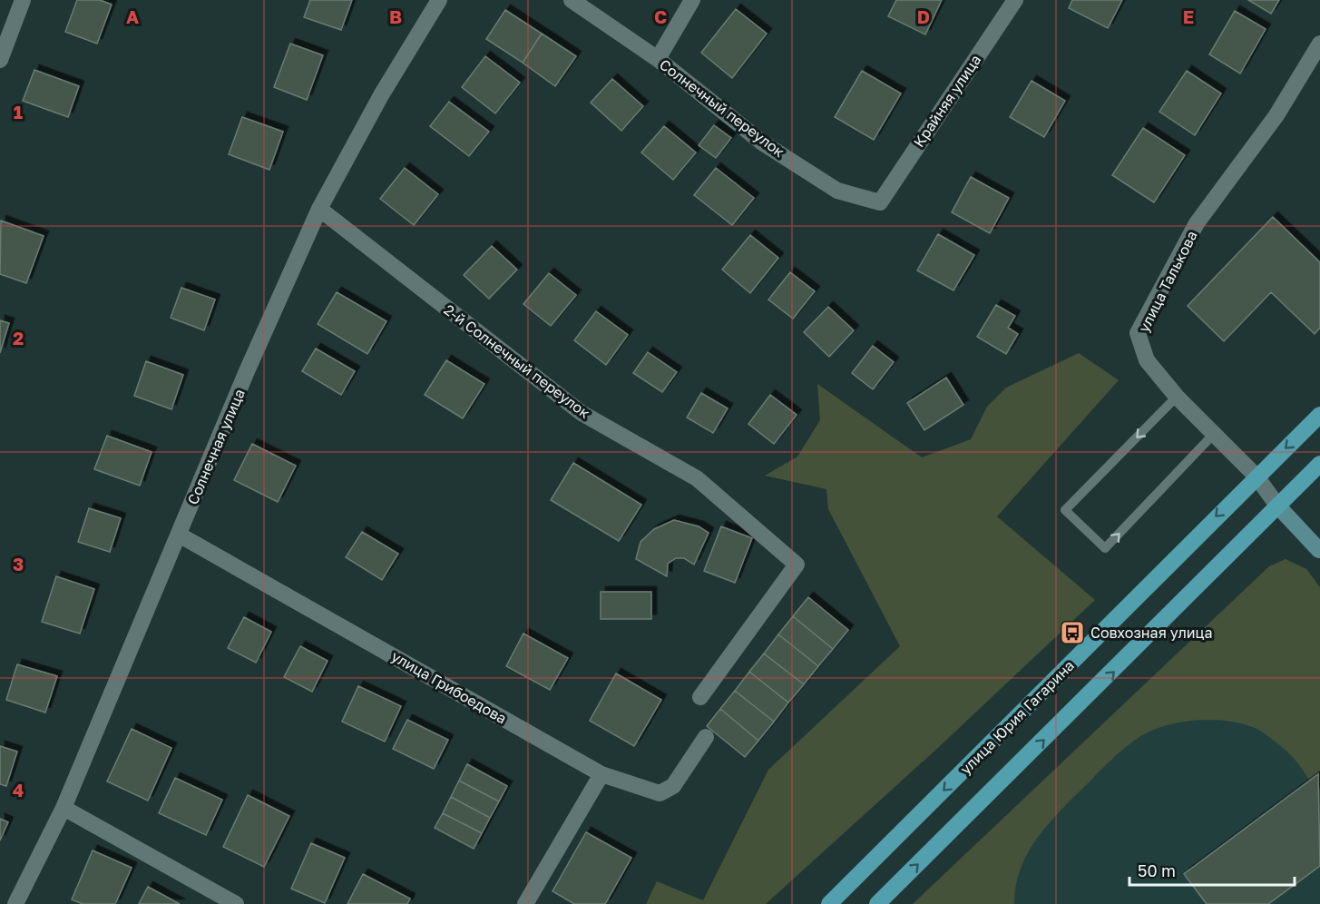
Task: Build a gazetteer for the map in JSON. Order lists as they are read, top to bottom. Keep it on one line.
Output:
{"streets":{"main road":["улица Юрия Гагарина"],"street":["Крайняя улица","Солнечный переулок","улица Талькова","2-й Солнечный переулок","Солнечная улица","улица Грибоедова"]},"crossings":[["Крайняя улица","Солнечный переулок"],["улица Талькова","улица Юрия Гагарина"],["2-й Солнечный переулок","Солнечная улица"],["Солнечная улица","улица Грибоедова"]],"places":{"bus stop":["Совхозная улица"]},"scale_bar":"50 m","grid":{"columns":["A","B","C","D","E"],"rows":["1","2","3","4"]}}
